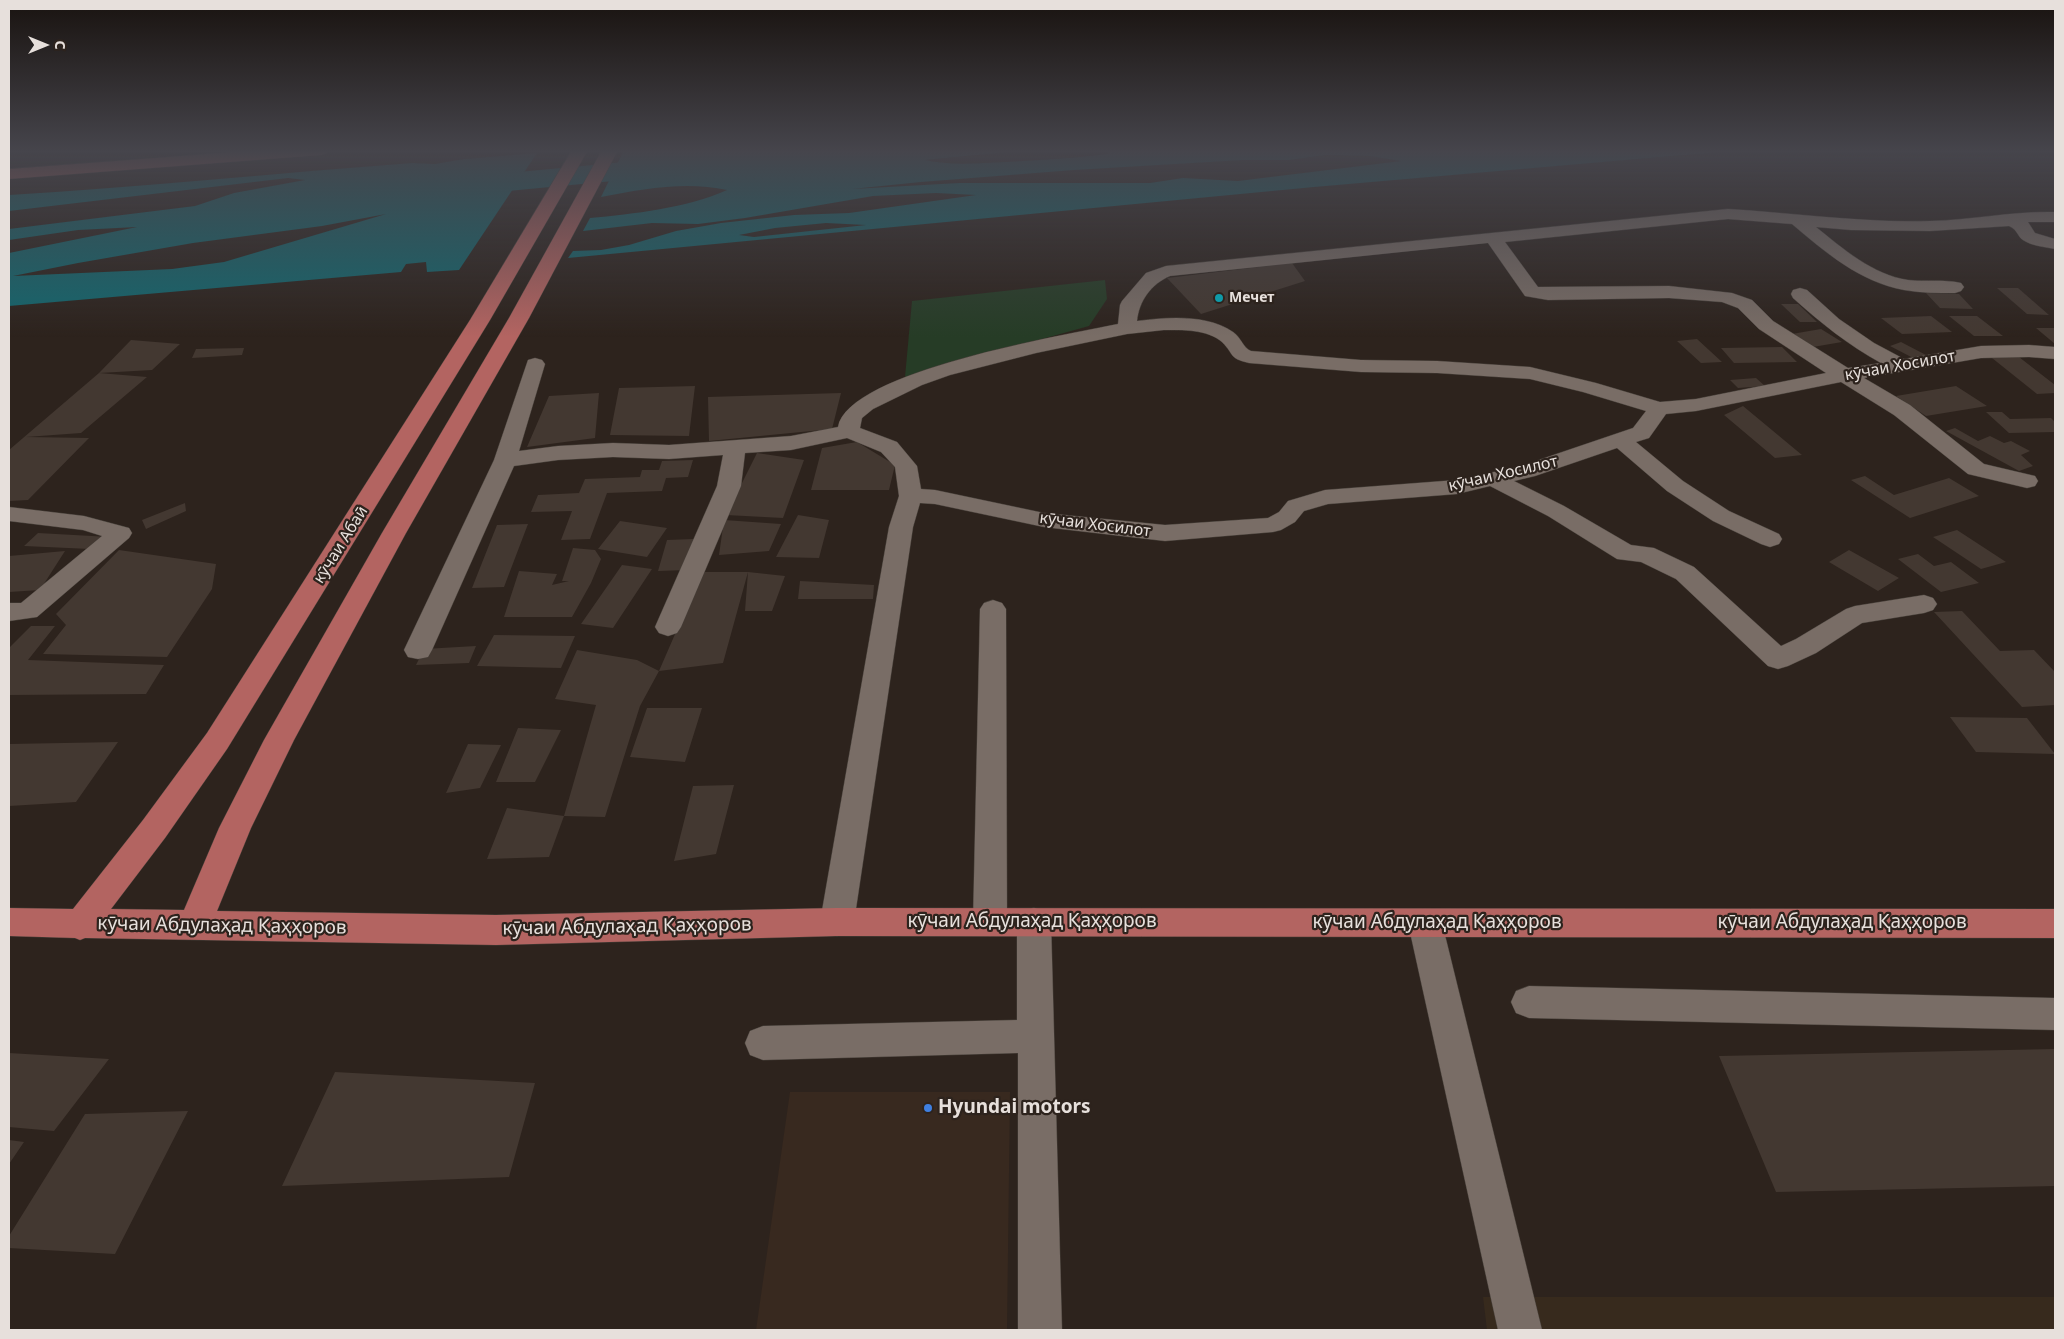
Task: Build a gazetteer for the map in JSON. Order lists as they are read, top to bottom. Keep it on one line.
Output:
{"streets":{"main road":["кӯчаи Абаӣ","кӯчаи Абдулаҳад Қаҳҳоров"],"street":["кӯчаи Хосилот"]},"crossings":[["кӯчаи Абаӣ","кӯчаи Абдулаҳад Қаҳҳоров"]],"places":["Мечет","Hyundai motors"],"north":"right"}
